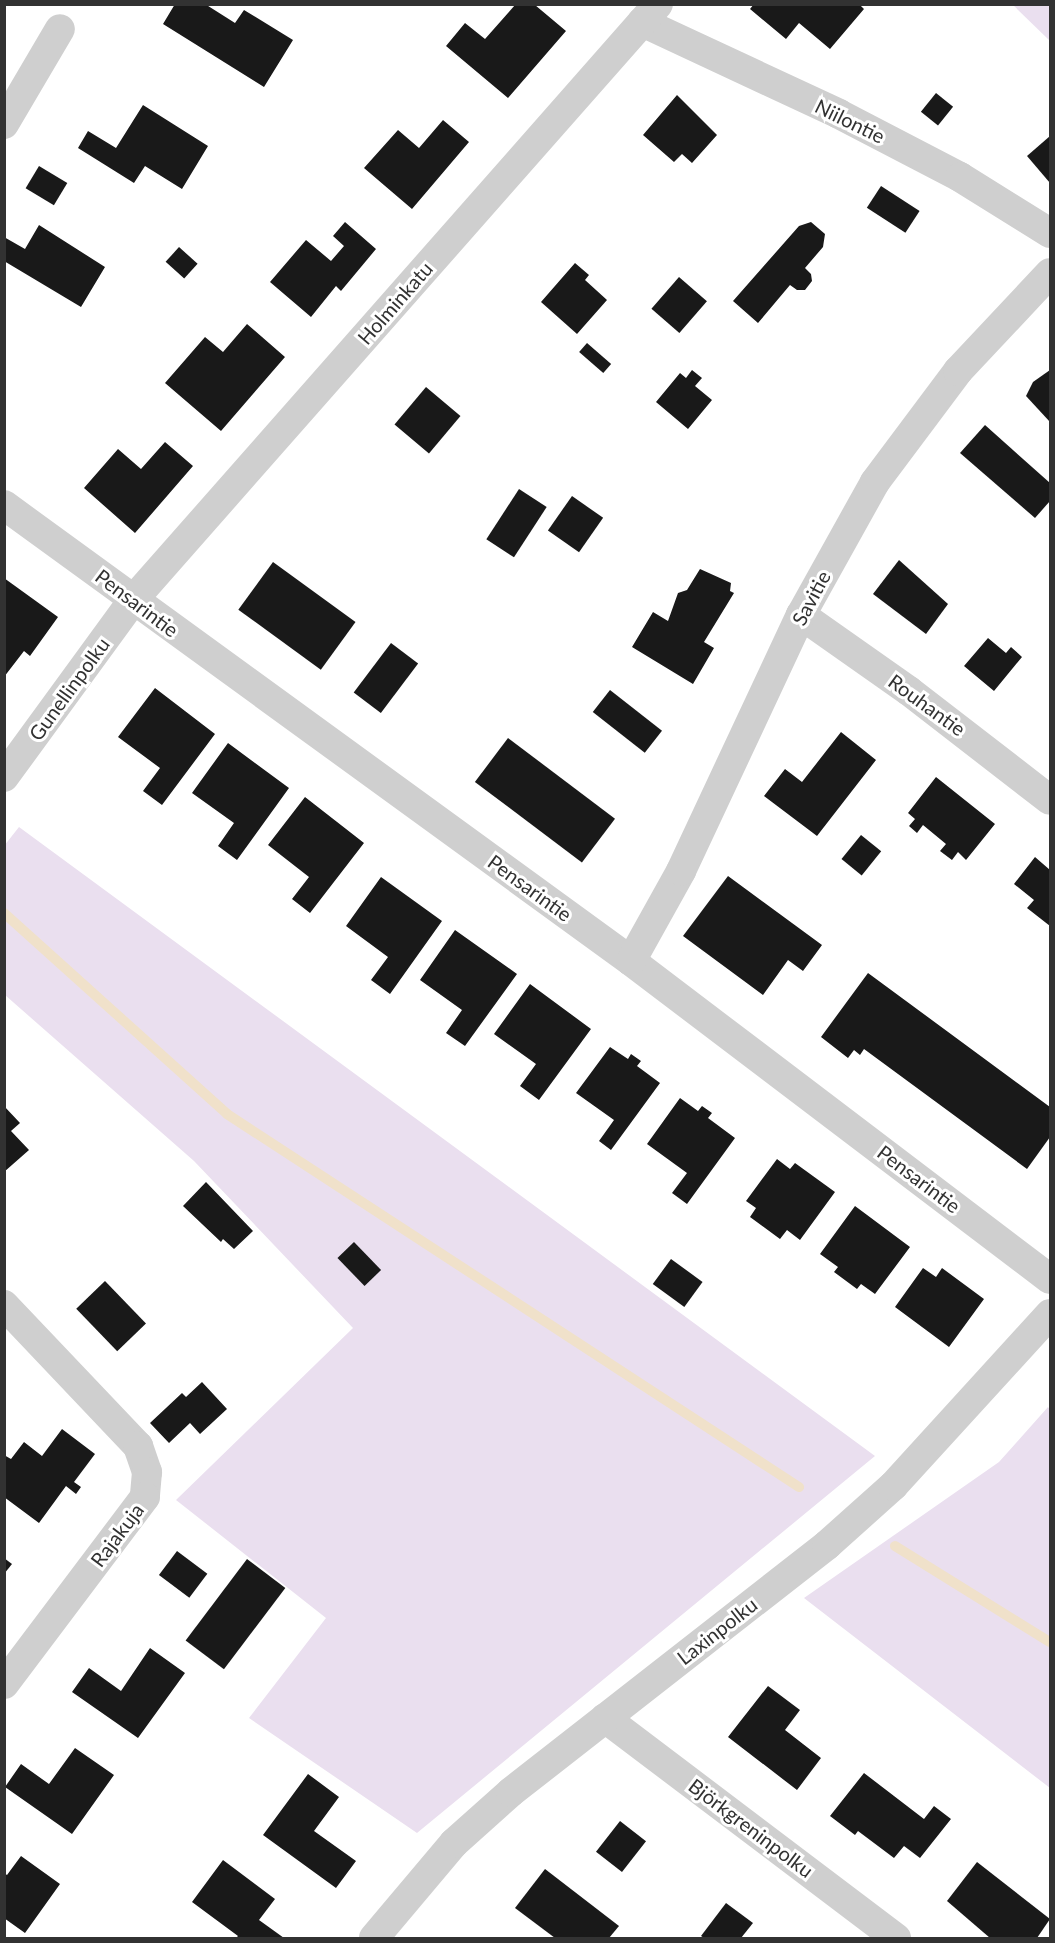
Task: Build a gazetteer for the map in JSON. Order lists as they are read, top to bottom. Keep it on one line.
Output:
{"streets":{"street":["Niilontie","Holminkatu","Savitie","Pensarintie","Gunellinpolku","Rouhantie","Rajakuja","Laxinpolku","Björkgreninpolku"]},"crossings":[["Niilontie","Holminkatu"],["Holminkatu","Pensarintie"],["Holminkatu","Gunellinpolku"],["Savitie","Pensarintie"],["Savitie","Rouhantie"],["Pensarintie","Gunellinpolku"],["Laxinpolku","Björkgreninpolku"]]}
